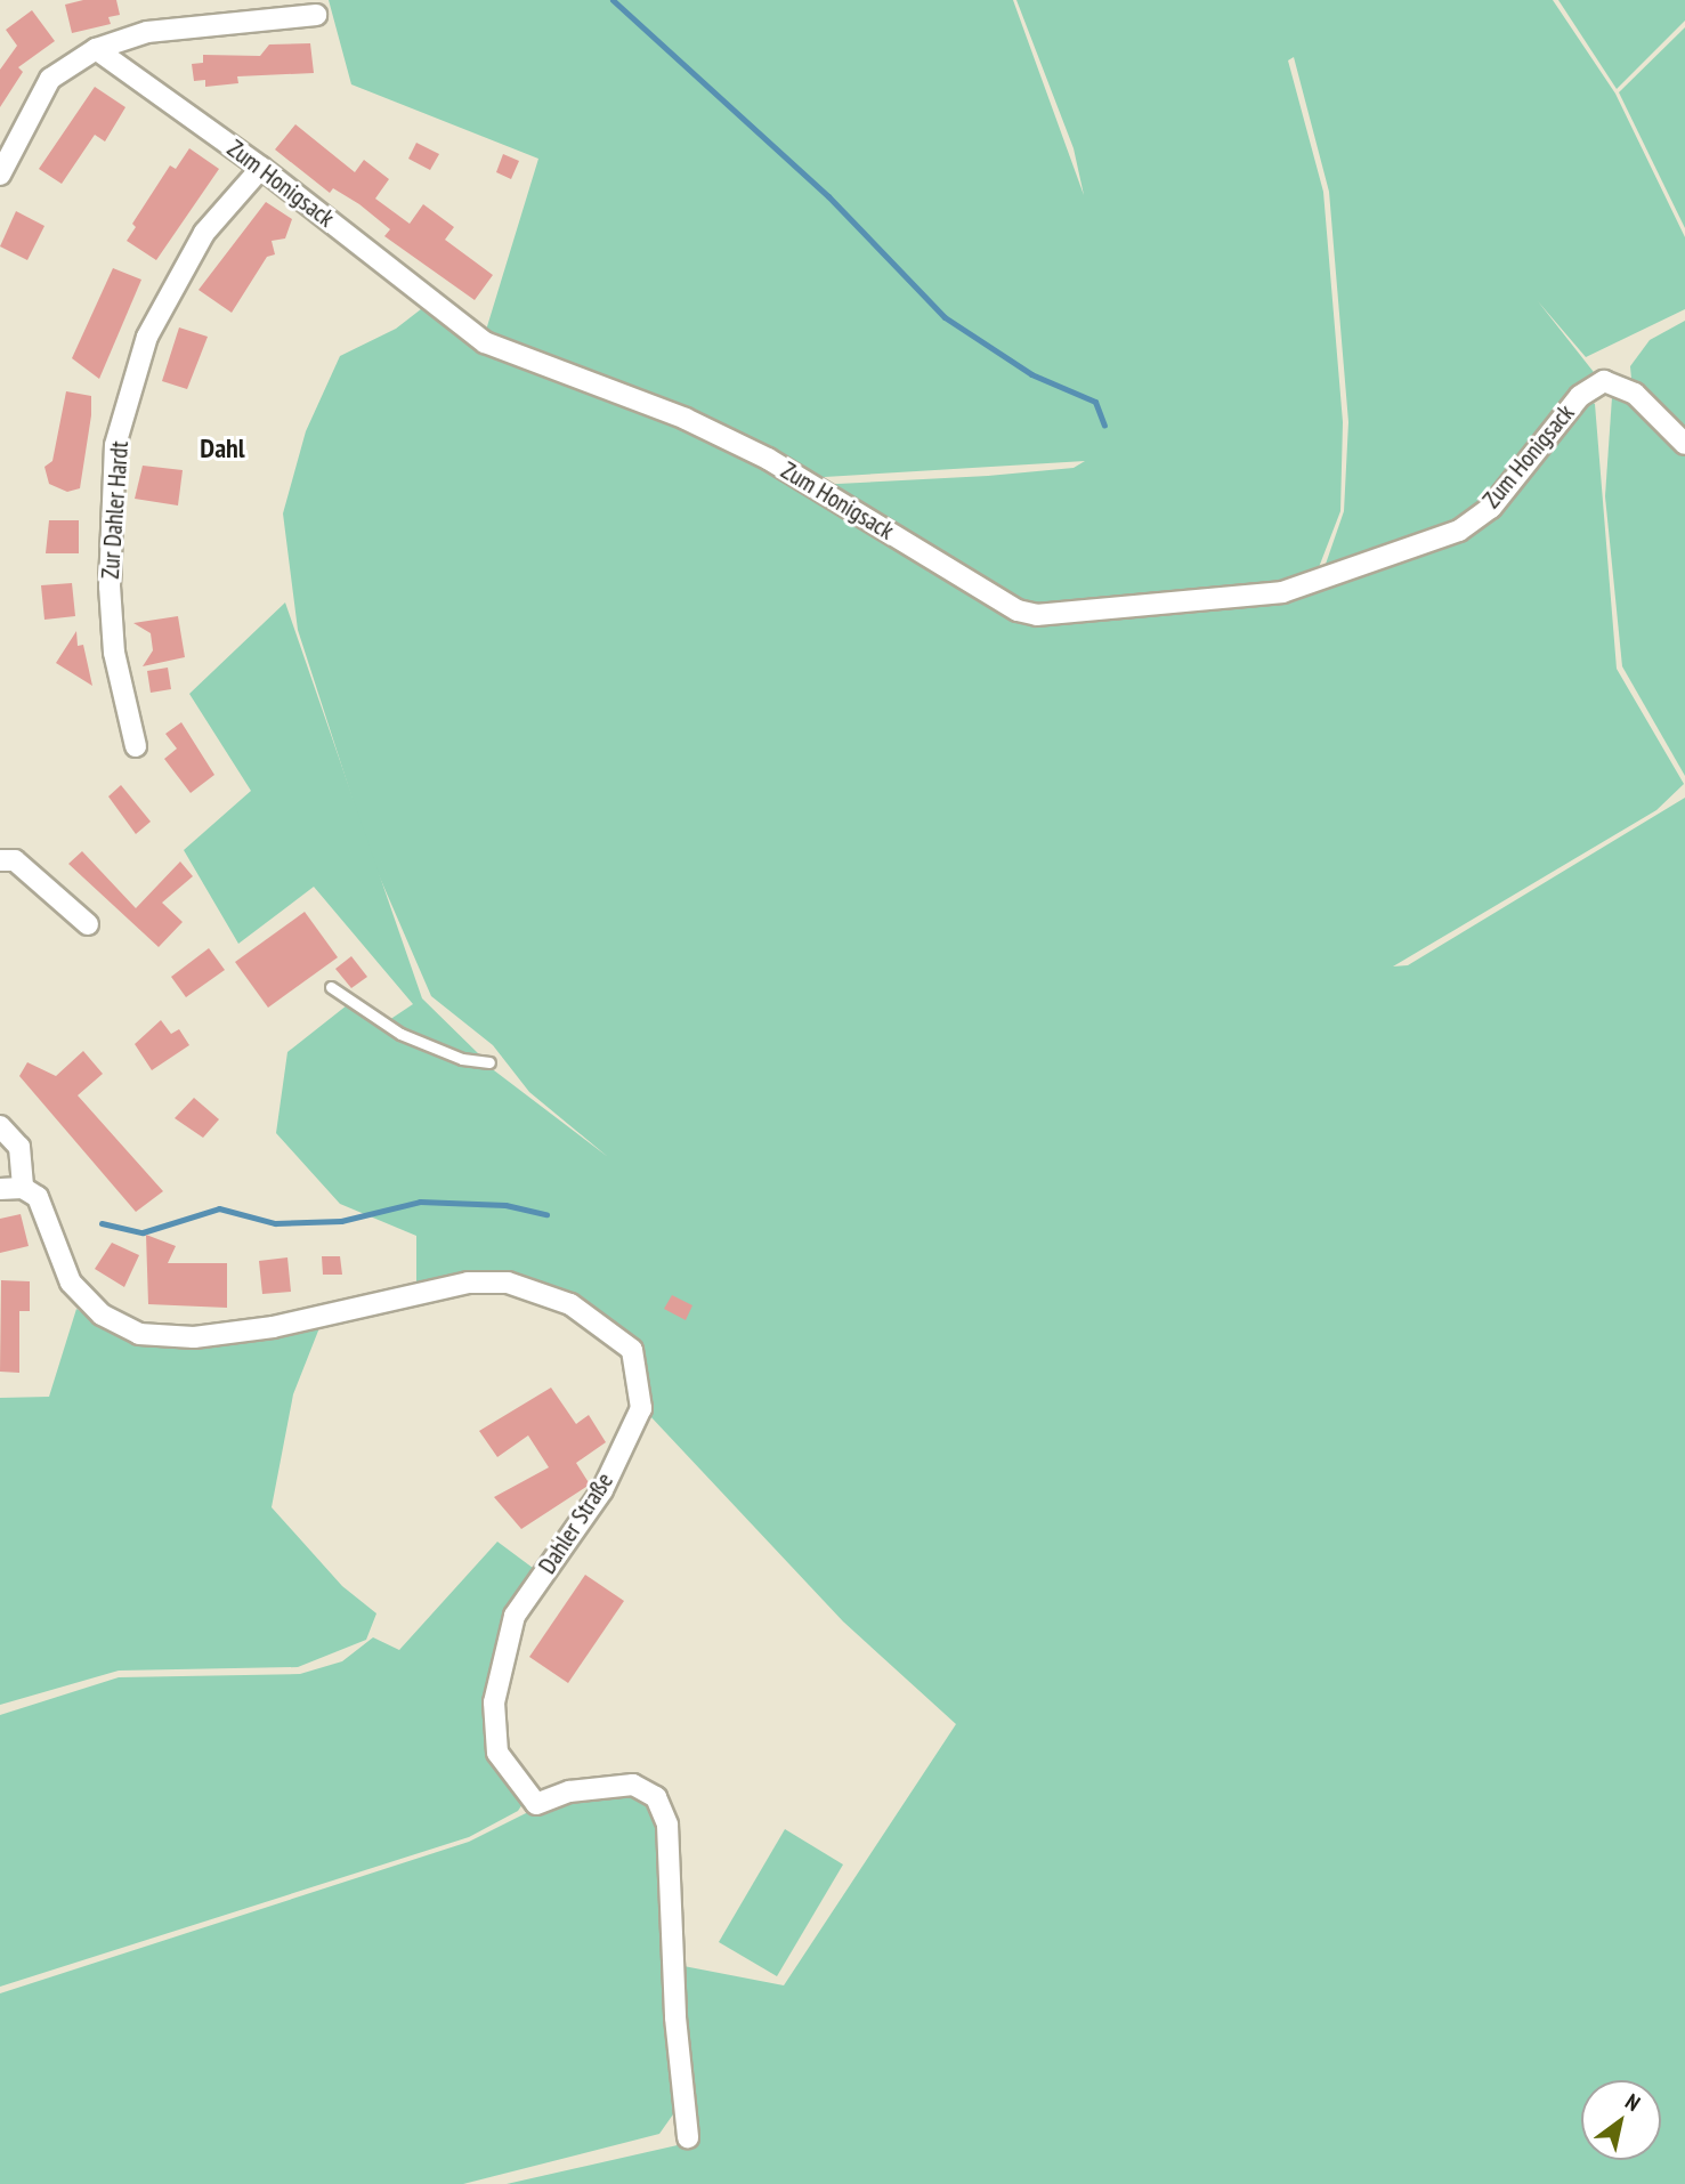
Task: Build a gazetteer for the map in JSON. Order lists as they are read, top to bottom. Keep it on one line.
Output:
{"streets":{"street":["Zum Honigsack","Zur Dahler Hardt","Dahler Straße"]},"crossings":[["Zum Honigsack","Zur Dahler Hardt"]],"districts":["Dahl"],"north":"top right"}
